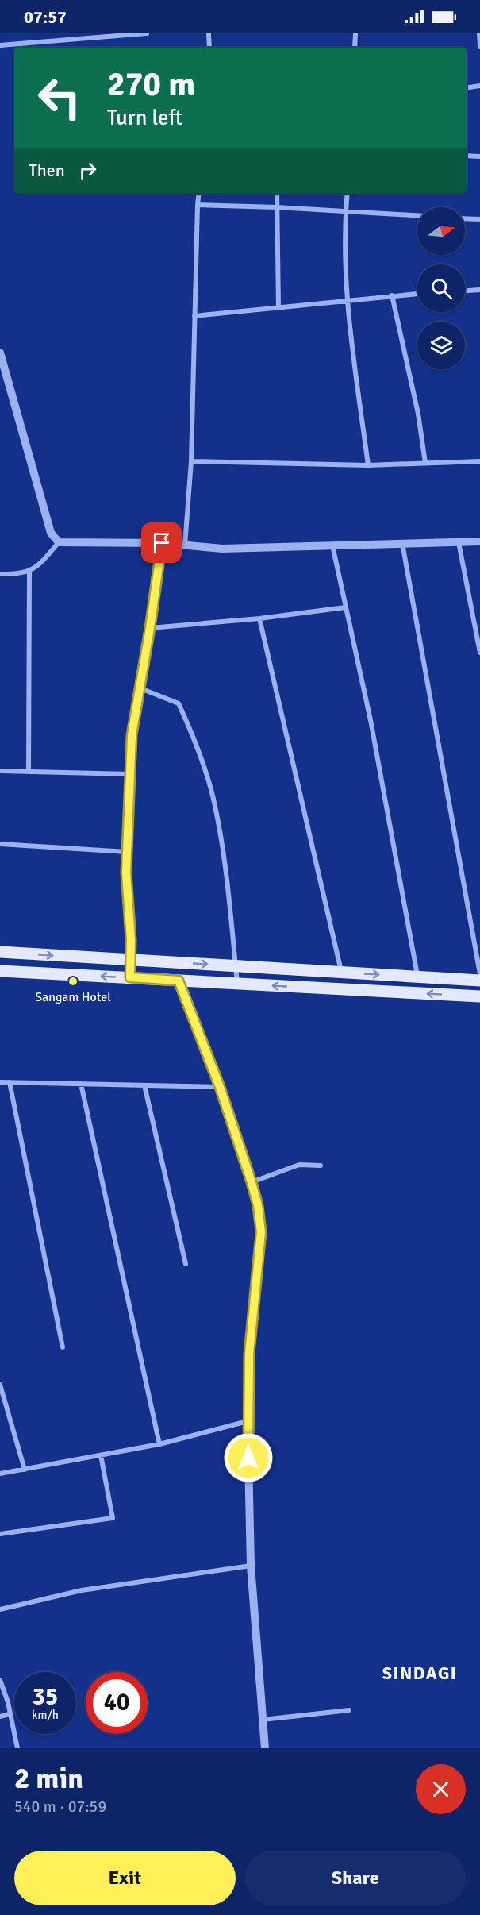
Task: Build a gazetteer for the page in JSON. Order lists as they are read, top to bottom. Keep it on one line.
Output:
{"districts":["SINDAGI"],"places":["Sangam Hotel"],"north":"right","page":{"status":"07:57","turn":["270 m","Turn left"],"then":"Then","speed":"35 km/h","limit":"40","heading":["2 min","540 m · 07:59"],"buttons":["Exit","Share"]}}
